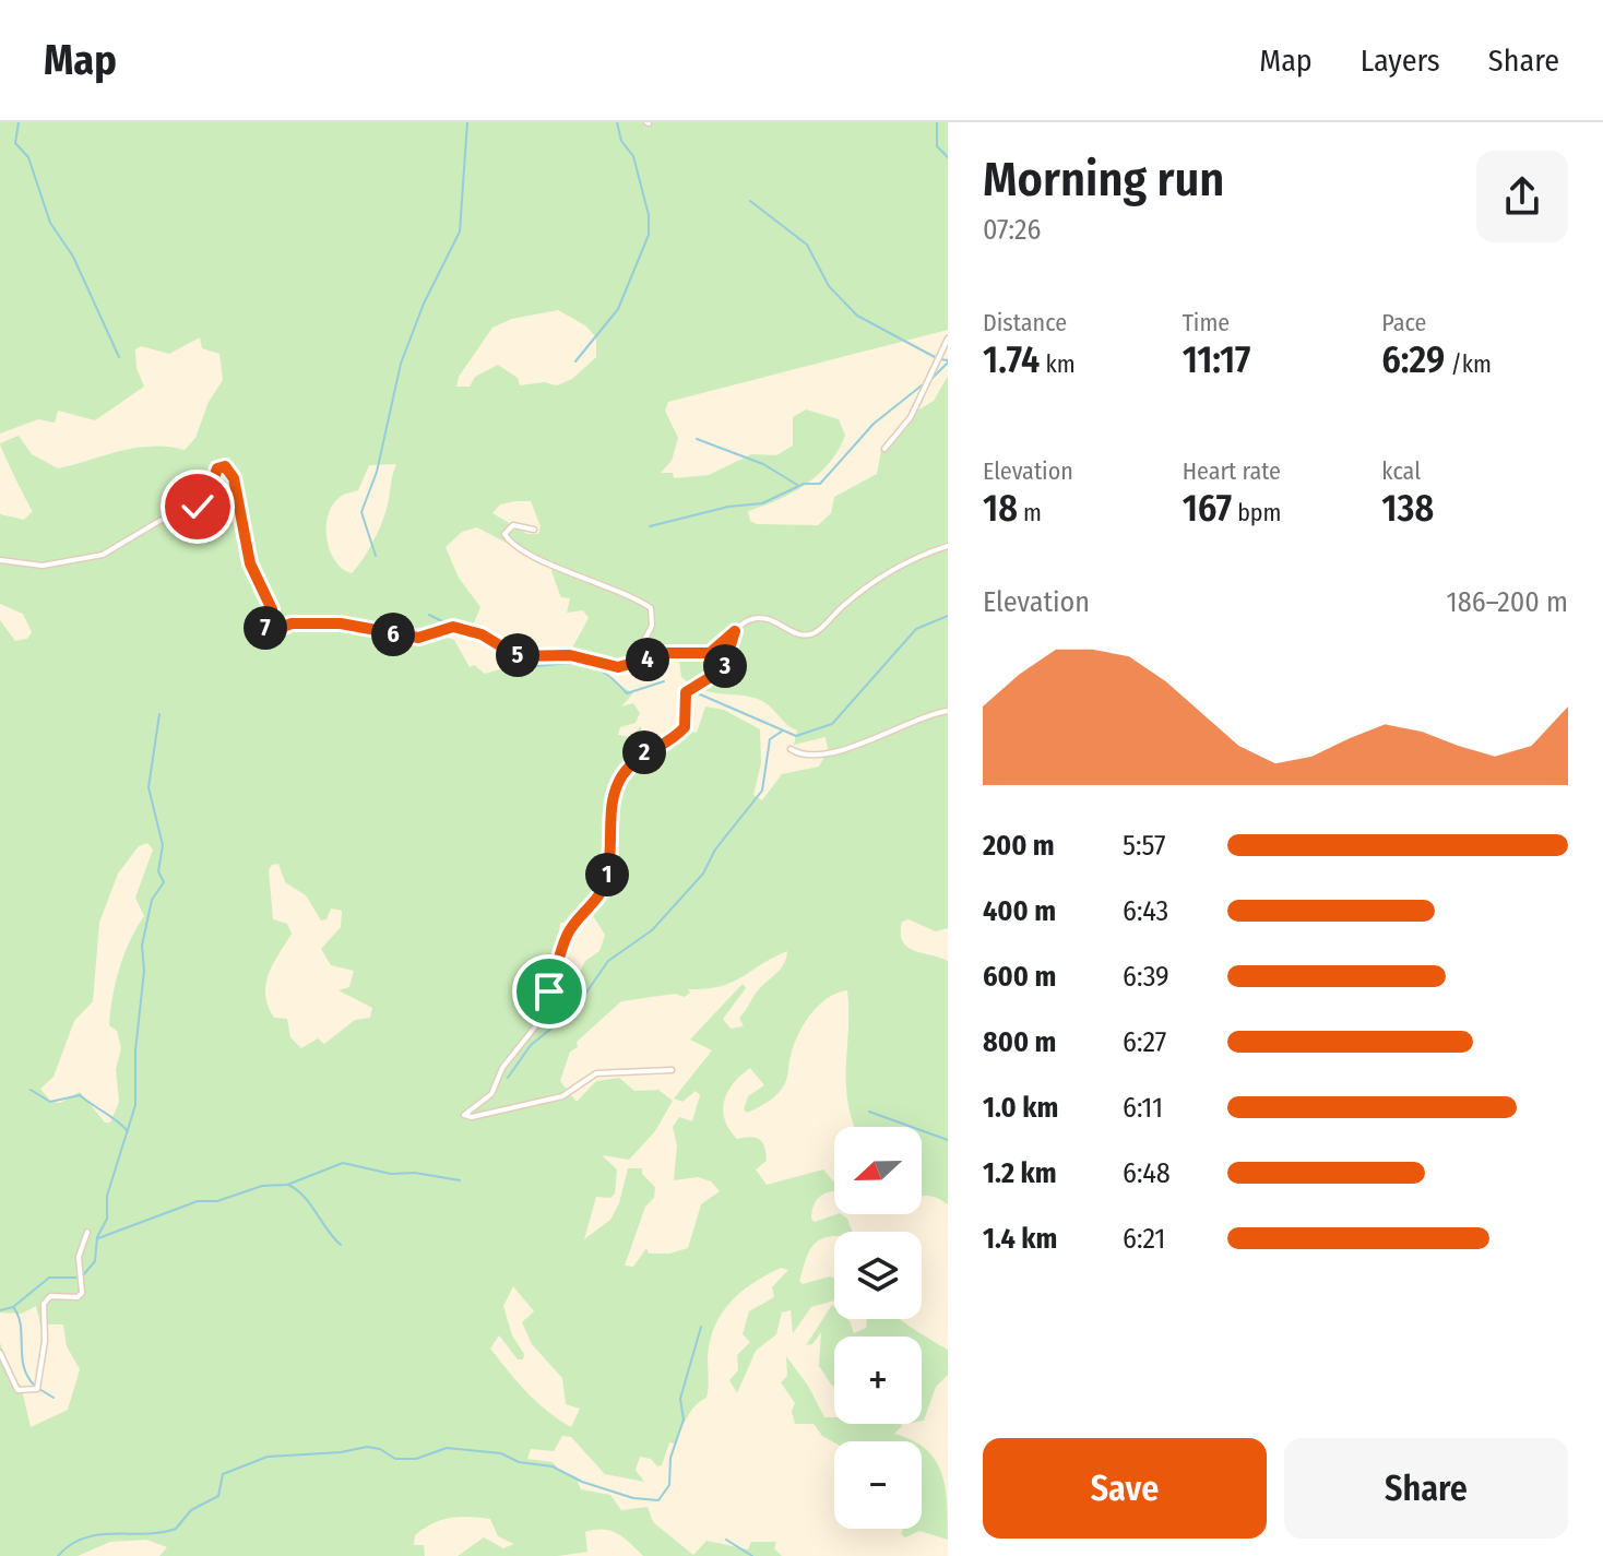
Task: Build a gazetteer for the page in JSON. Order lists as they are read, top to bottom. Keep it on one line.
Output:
{"north":"left","page":{"header":"Map","nav":["Map","Layers","Share"],"heading":["Morning run","07:26"],"stats":[["Distance","1.74 km"],["Time","11:17"],["Pace","6:29 /km"],["Elevation","18 m"],["Heart rate","167 bpm"],["kcal","138"]],"chart":["Elevation","186–200 m"],"pins":["7","6","5","4","3","2","1"],"list":[{"name":"200 m","note":"5:57"},{"name":"400 m","note":"6:43"},{"name":"600 m","note":"6:39"},{"name":"800 m","note":"6:27"},{"name":"1.0 km","note":"6:11"},{"name":"1.2 km","note":"6:48"},{"name":"1.4 km","note":"6:21"}],"map_buttons":["+","−"],"buttons":["Save","Share"]}}
